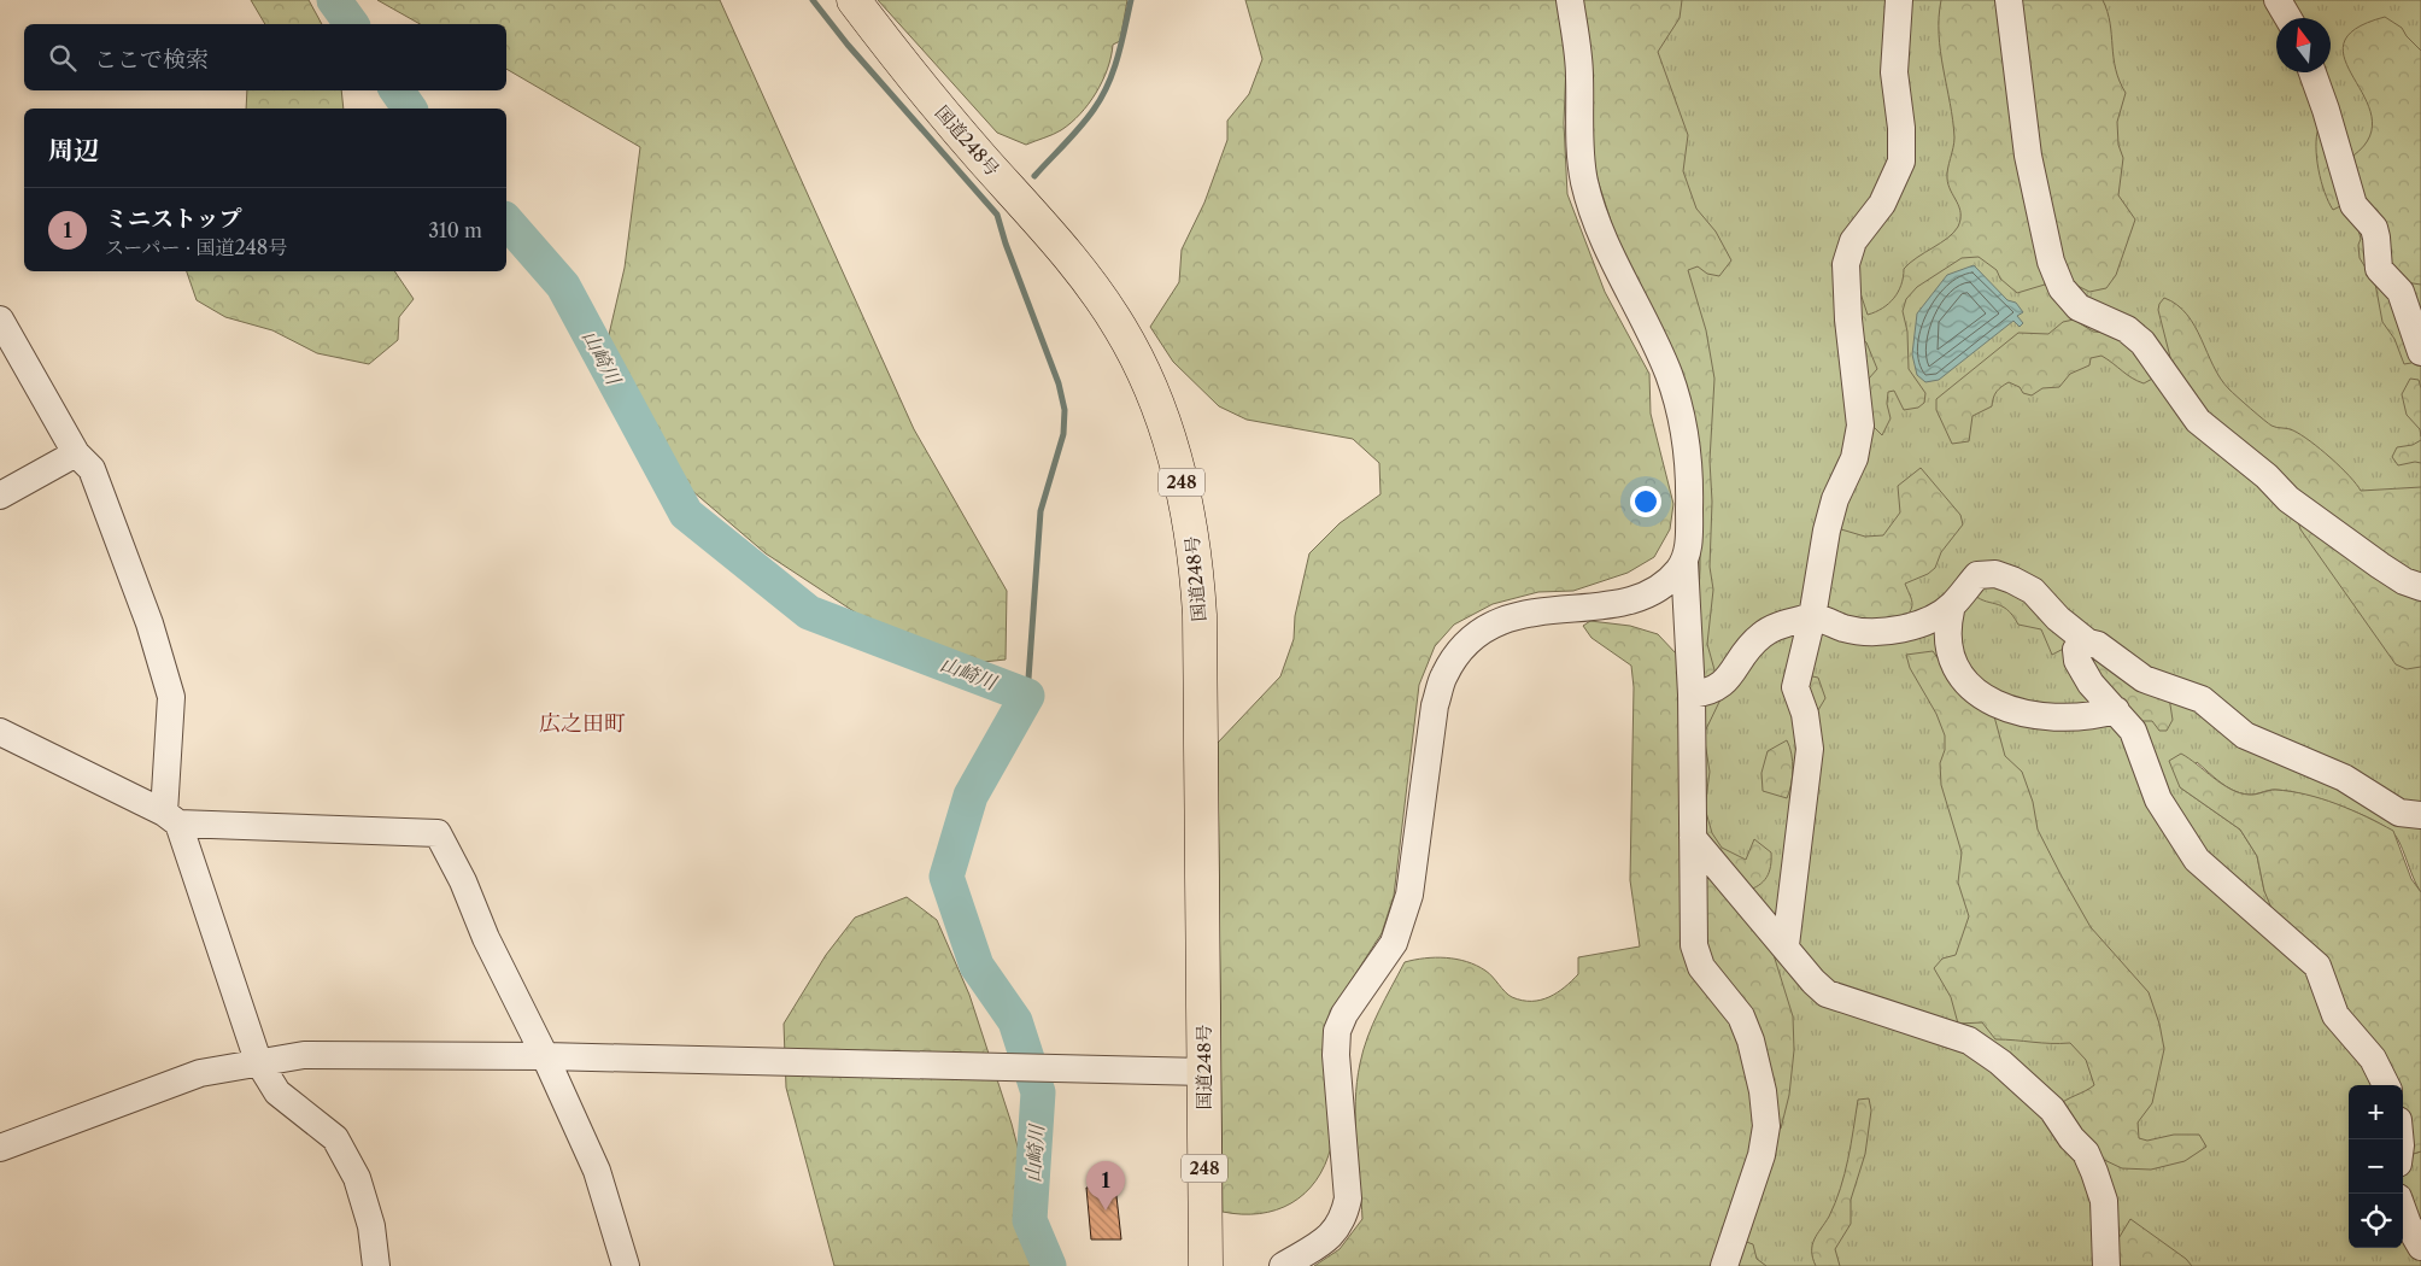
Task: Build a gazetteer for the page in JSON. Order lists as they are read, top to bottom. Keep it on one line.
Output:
{"streets":{"highway":["国道248号","248"]},"districts":["広之田町"],"water":["山崎川"],"north":"top","page":{"search":"ここで検索","heading":"周辺","list":[{"mark":"1","name":"ミニストップ","note":"スーパー · 国道248号","value":"310 m"}],"map_buttons":["+","−"],"pins":"1"}}
